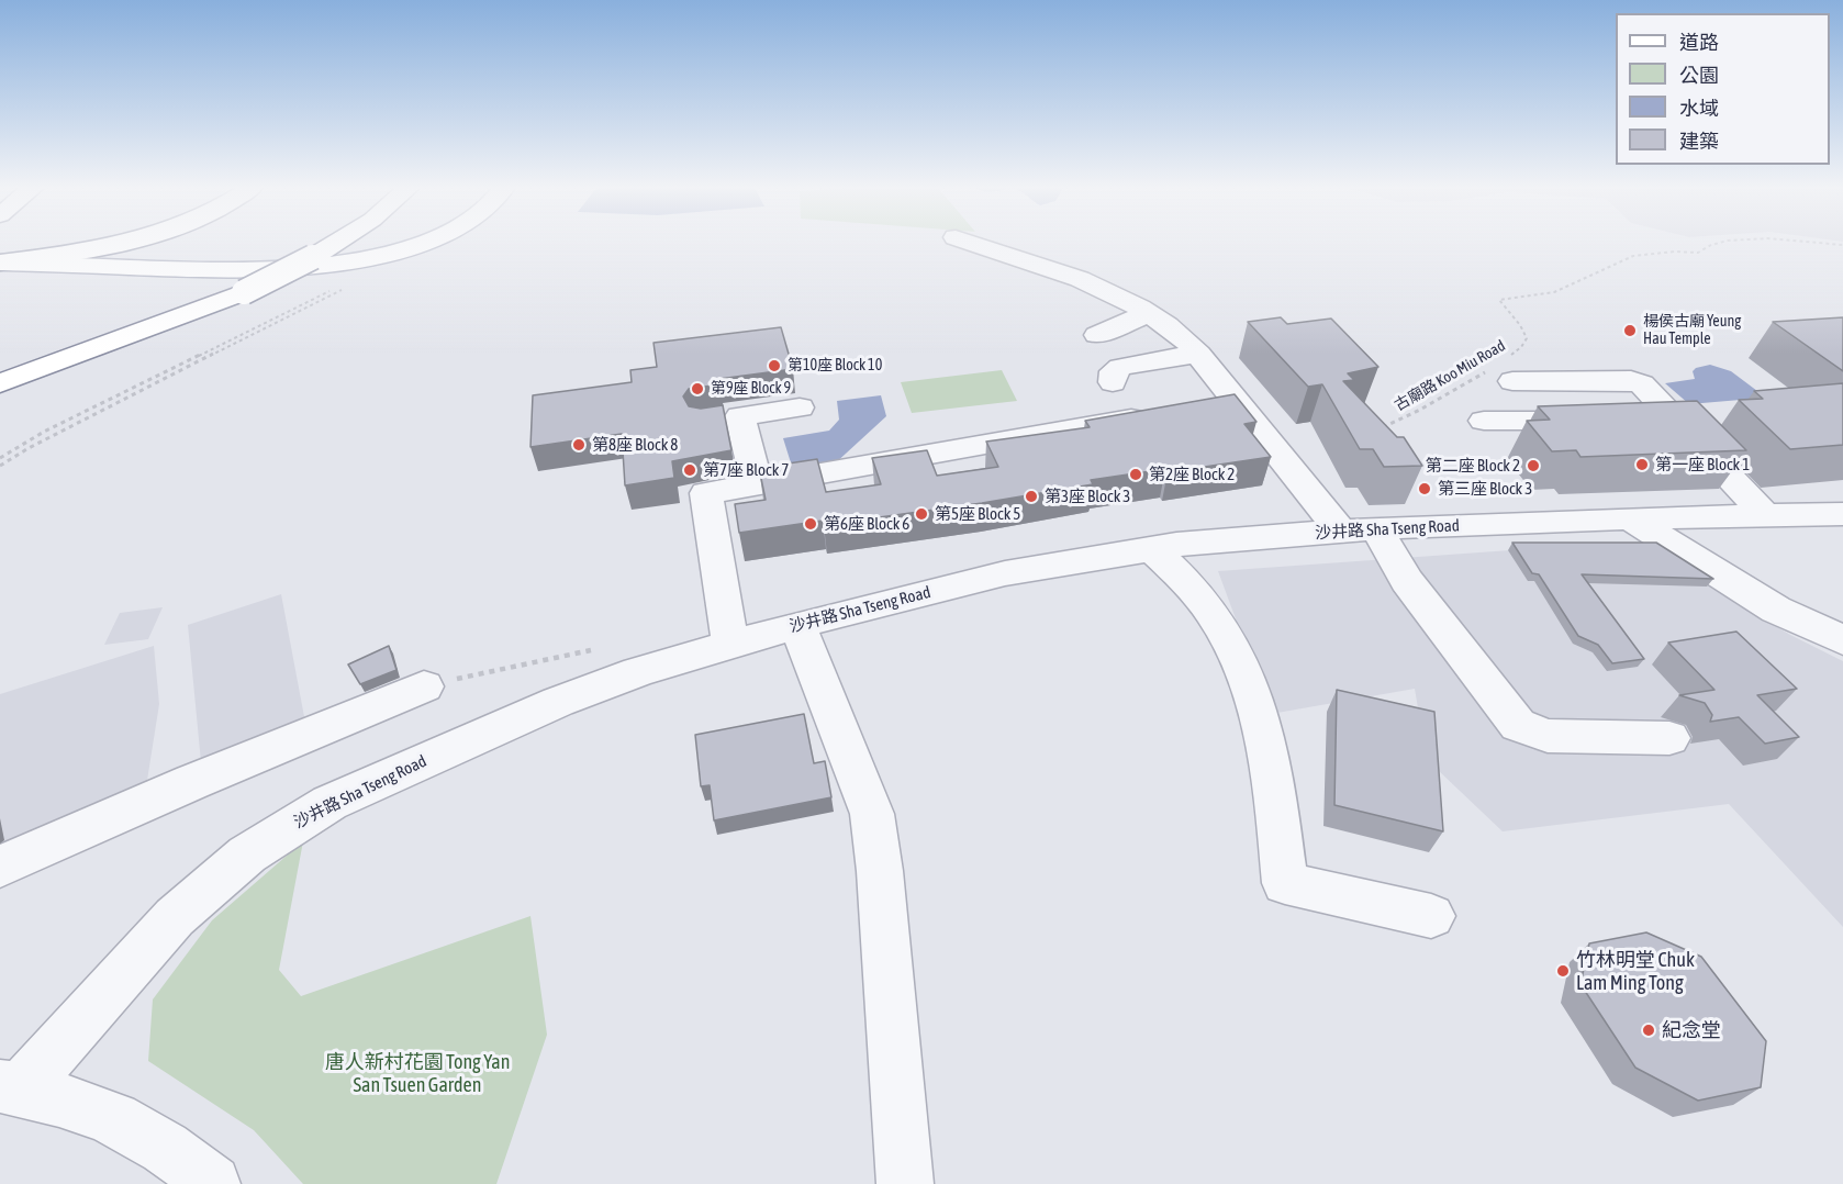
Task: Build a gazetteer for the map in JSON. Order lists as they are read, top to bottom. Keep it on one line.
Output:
{"streets":{"street":["沙井路 Sha Tseng Road"],"path":["古廟路 Koo Miu Road"]},"parks":["唐人新村花園 Tong Yan San Tsuen Garden"],"places":["楊侯古廟 Yeung Hau Temple","第10座 Block 10","第9座 Block 9","第8座 Block 8","第一座 Block 1","第二座 Block 2","第7座 Block 7","第2座 Block 2","第三座 Block 3","第3座 Block 3","第5座 Block 5","第6座 Block 6","竹林明堂 Chuk Lam Ming Tong","紀念堂"],"legend":["道路","公園","水域","建築"]}
